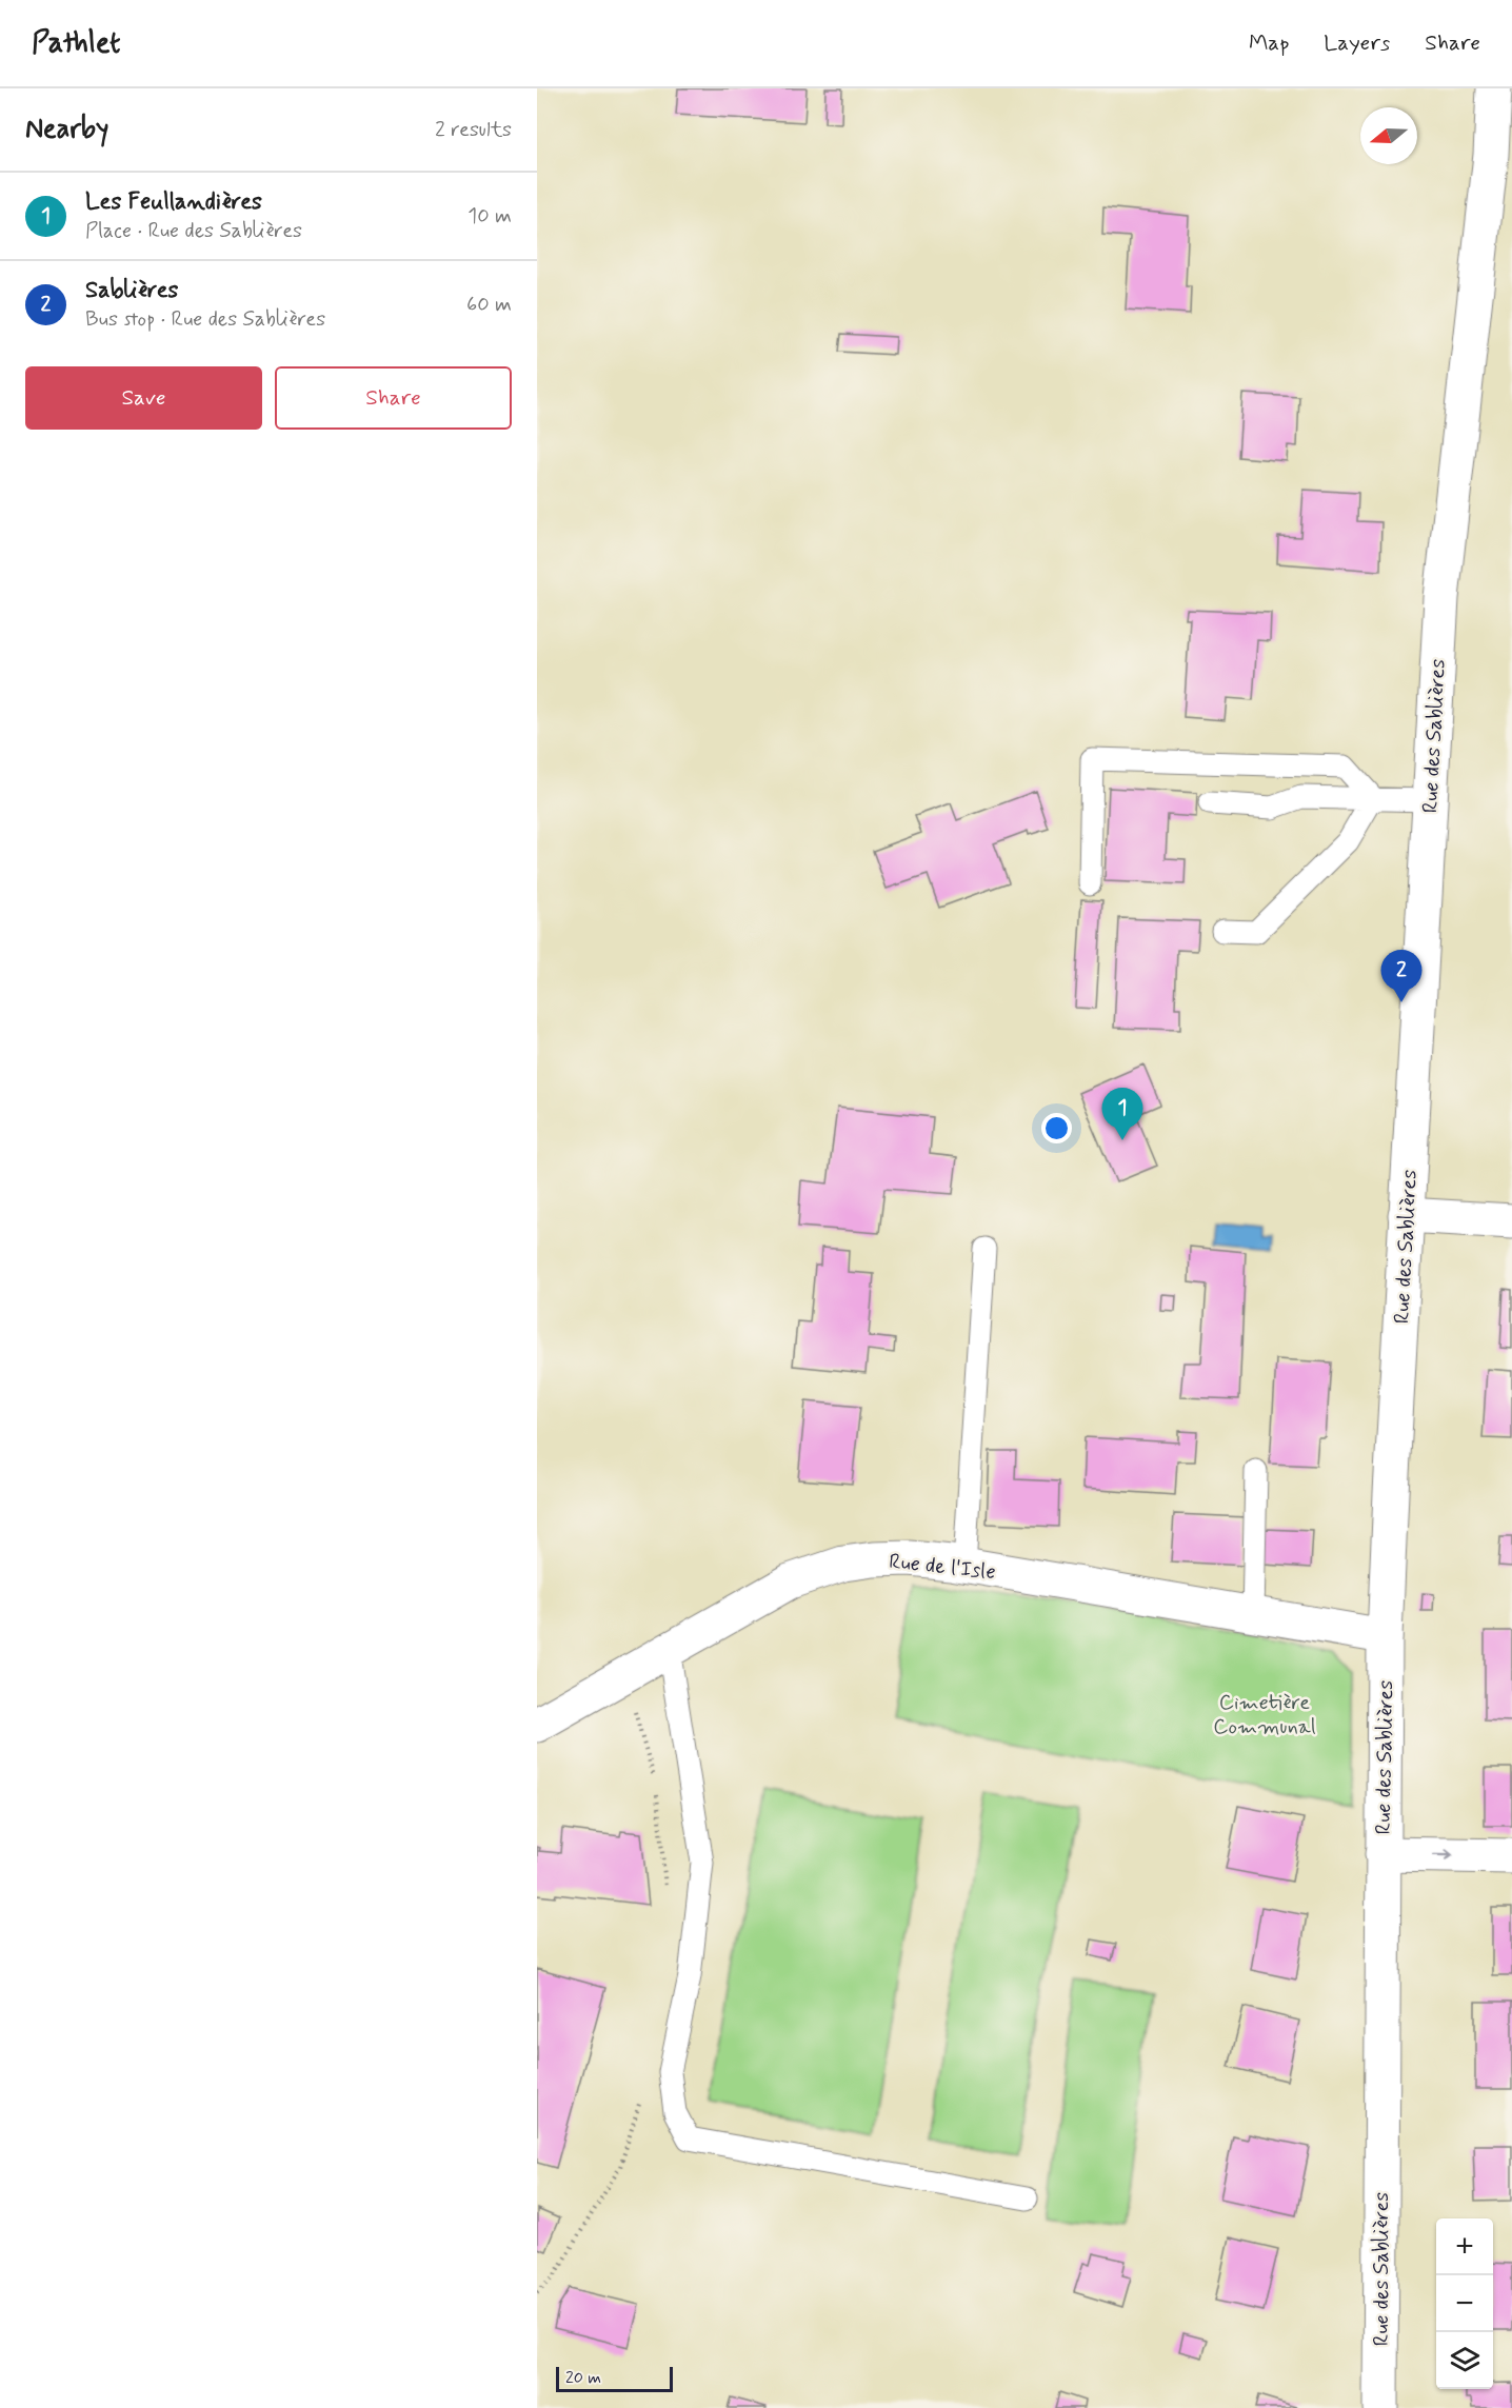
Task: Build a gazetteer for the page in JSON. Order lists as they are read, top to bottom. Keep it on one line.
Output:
{"streets":{"street":["Rue des Sablières","Rue de l'Isle"]},"crossings":[["Rue des Sablières","Rue de l'Isle"]],"parks":["Cimetière Communal"],"scale_bar":"20 m","north":"left","page":{"header":"Pathlet","nav":["Map","Layers","Share"],"heading":["Nearby","2 results"],"list":[{"mark":"1","name":"Les Feullandières","note":"Place · Rue des Sablières","value":"10 m"},{"mark":"2","name":"Sablières","note":"Bus stop · Rue des Sablières","value":"60 m"}],"buttons":["Save","Share"],"pins":["2","1"],"map_buttons":["+","−"],"scale":"20 m"}}
